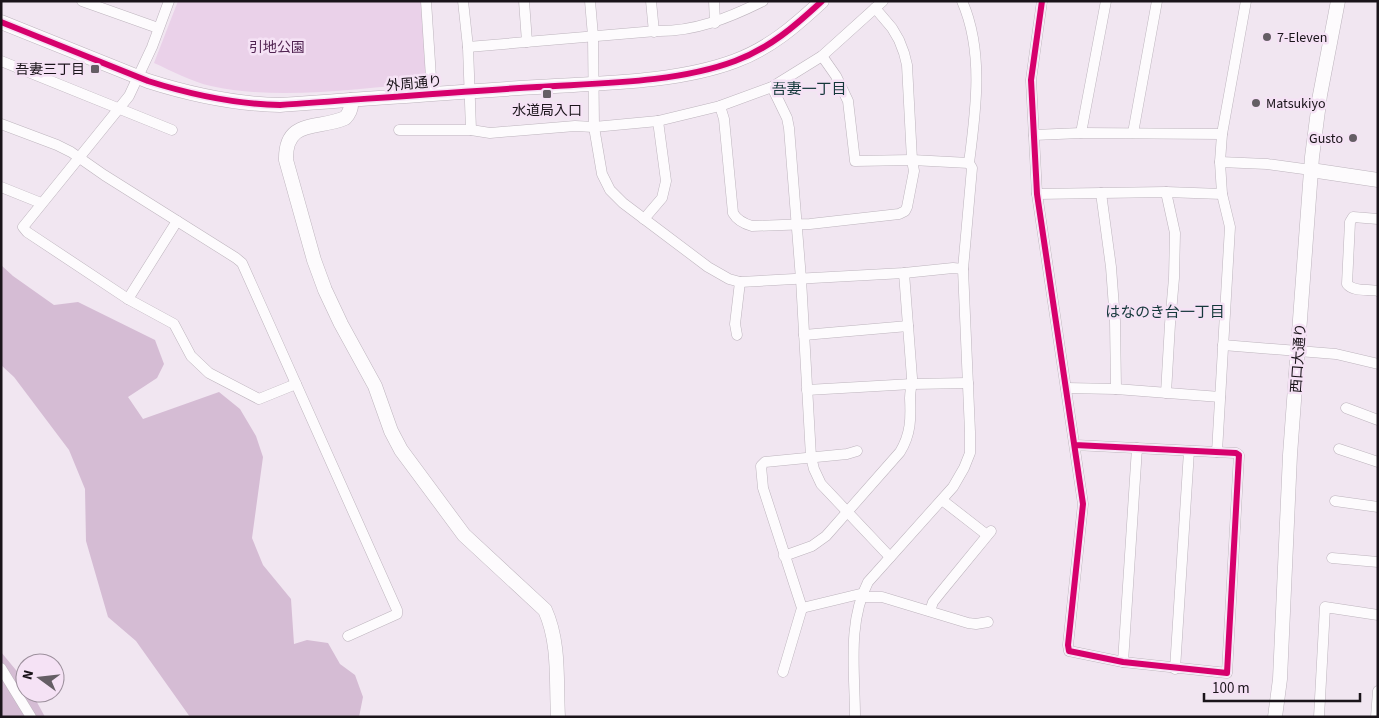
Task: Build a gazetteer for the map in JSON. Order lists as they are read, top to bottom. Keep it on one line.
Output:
{"streets":{"street":["外周通り","西口大通り"]},"districts":["吾妻一丁目","はなのき台一丁目"],"parks":["引地公園"],"places":{"other":["7-Eleven","Matsukiyo","Gusto"],"transit":["吾妻三丁目","水道局入口"]},"scale_bar":"100 m","north":"left"}
